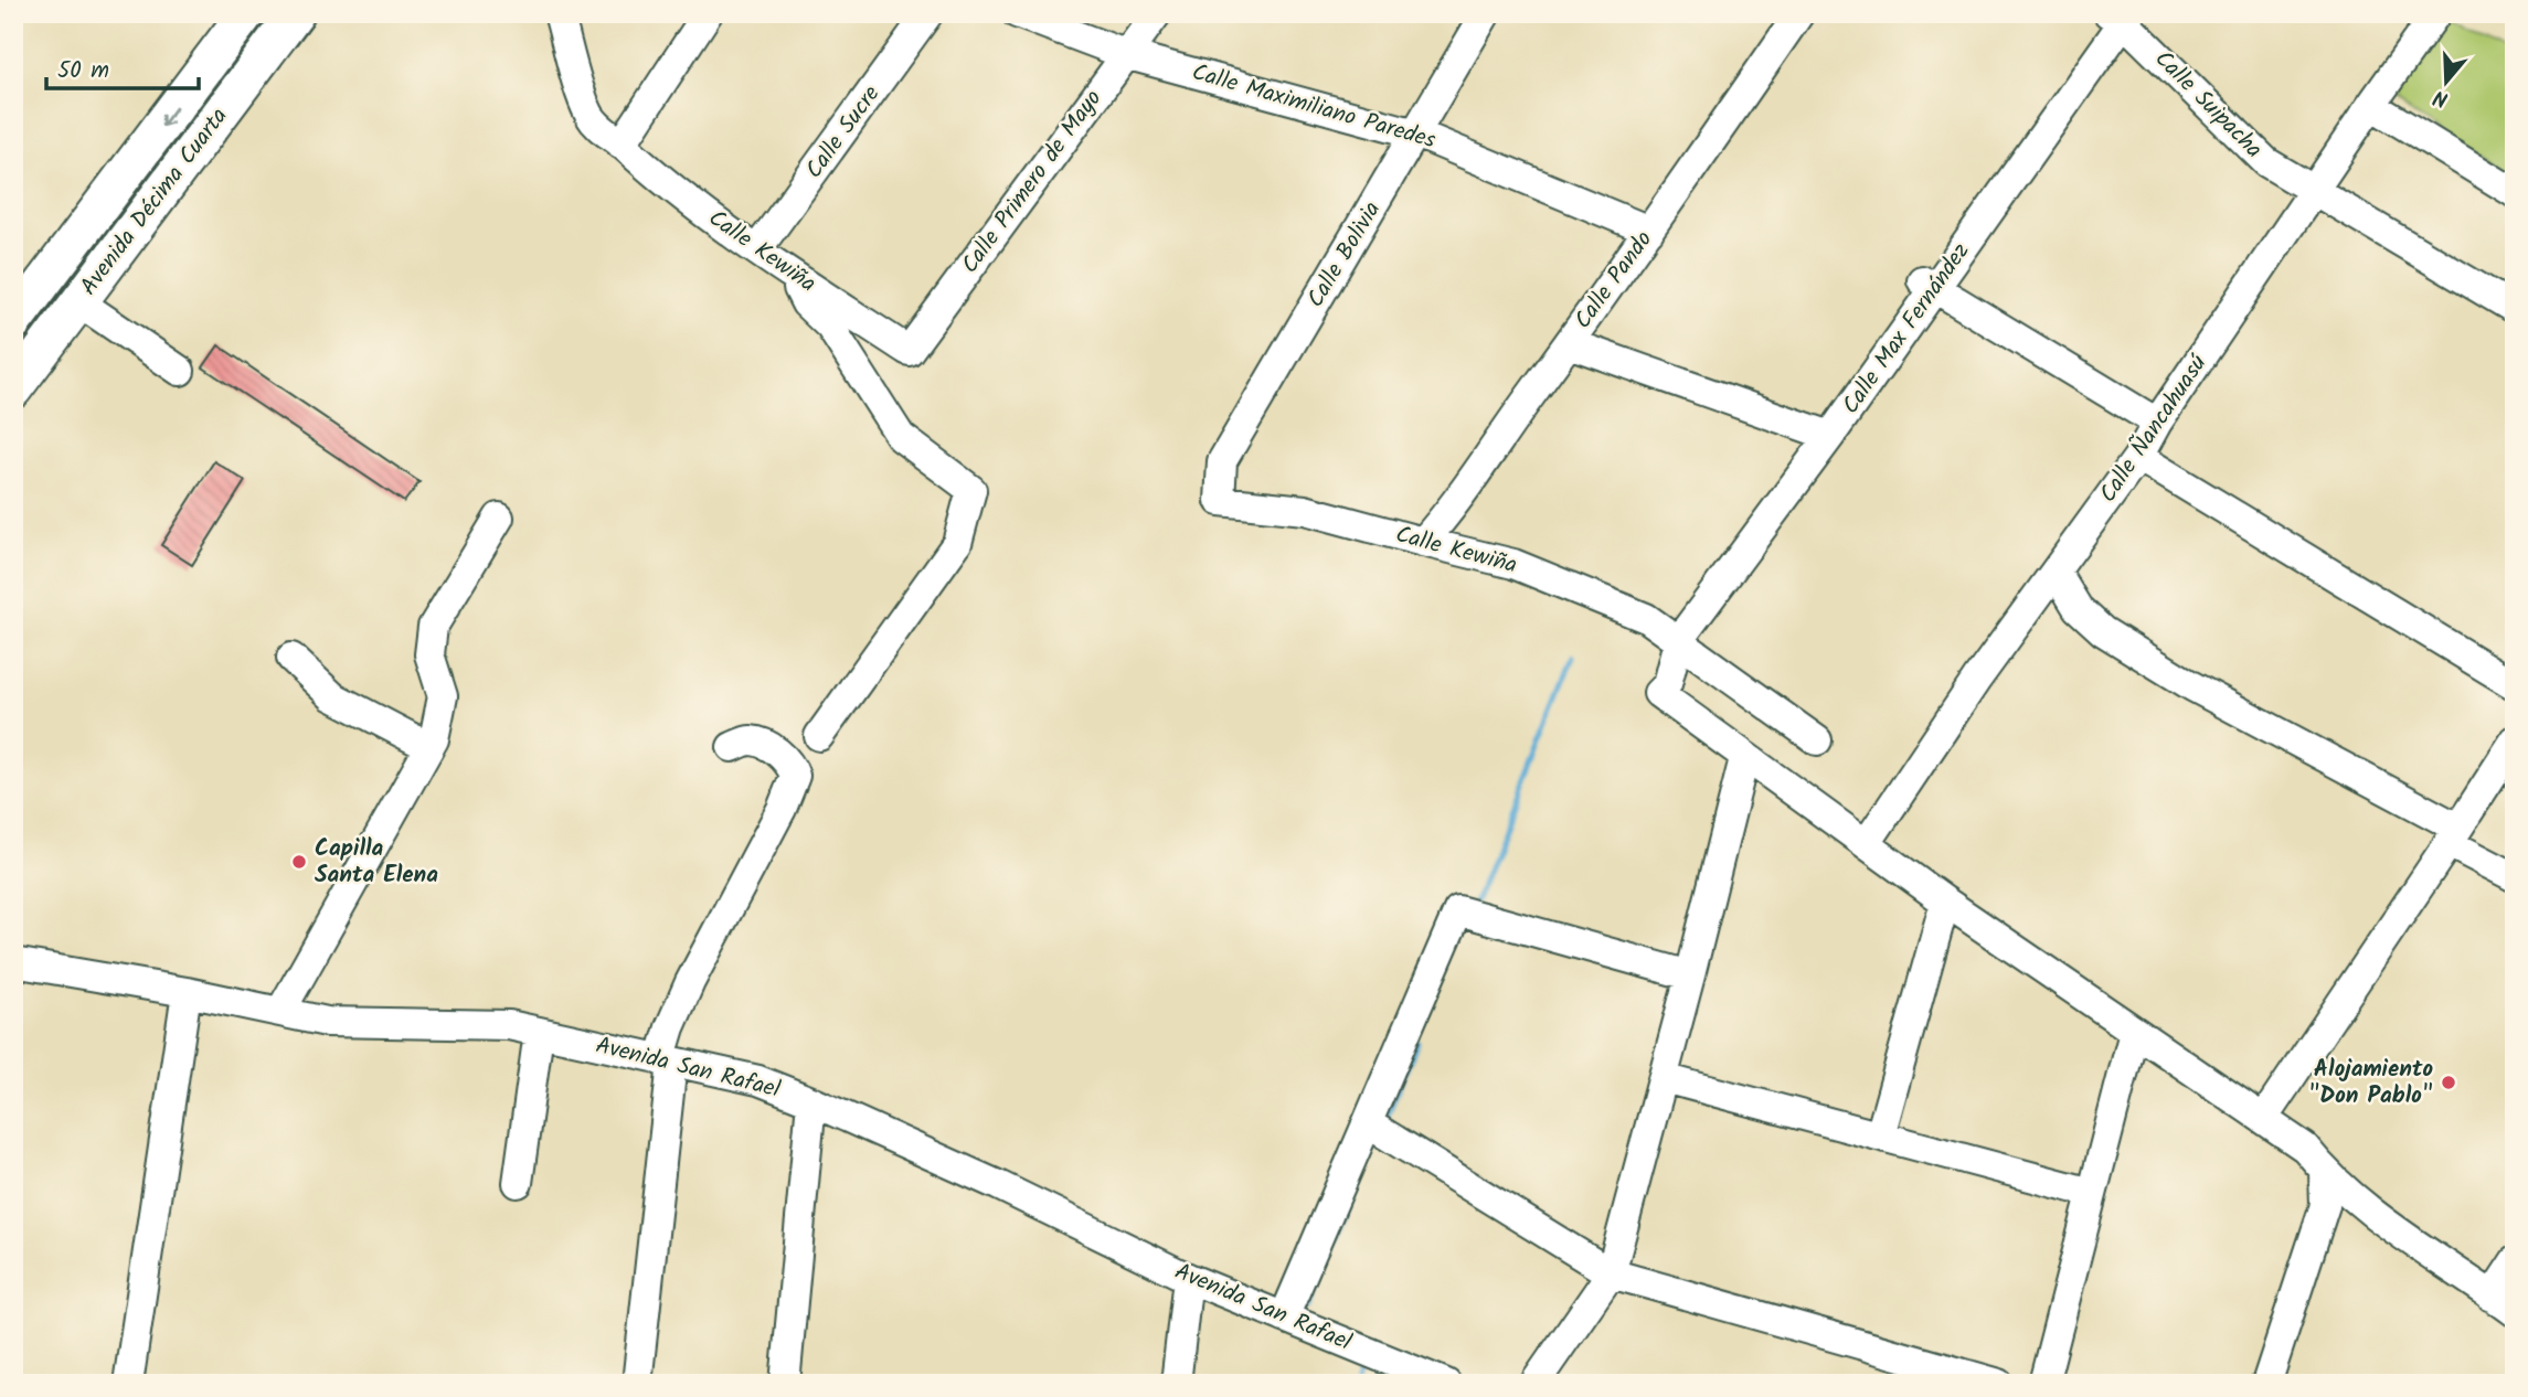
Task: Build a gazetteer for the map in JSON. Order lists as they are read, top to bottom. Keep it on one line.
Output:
{"streets":{"main road":["Avenida Décima Cuarta"],"street":["Calle Suipacha","Calle Maximiliano Paredes","Calle Sucre","Calle Primero de Mayo","Calle Kewiña","Calle Bolivia","Calle Pando","Calle Max Fernández","Calle Ñancahuasú","Avenida San Rafael"]},"crossings":[["Calle Suipacha","Calle Max Fernández"],["Calle Suipacha","Calle Ñancahuasú"],["Calle Maximiliano Paredes","Calle Primero de Mayo"],["Calle Maximiliano Paredes","Calle Bolivia"],["Calle Maximiliano Paredes","Calle Pando"],["Calle Sucre","Calle Kewiña"],["Calle Primero de Mayo","Calle Kewiña"],["Calle Kewiña","Calle Bolivia"],["Calle Kewiña","Calle Pando"],["Calle Kewiña","Calle Max Fernández"]],"places":["Capilla Santa Elena","Alojamiento \"Don Pablo\""],"scale_bar":"50 m","north":"bottom"}
